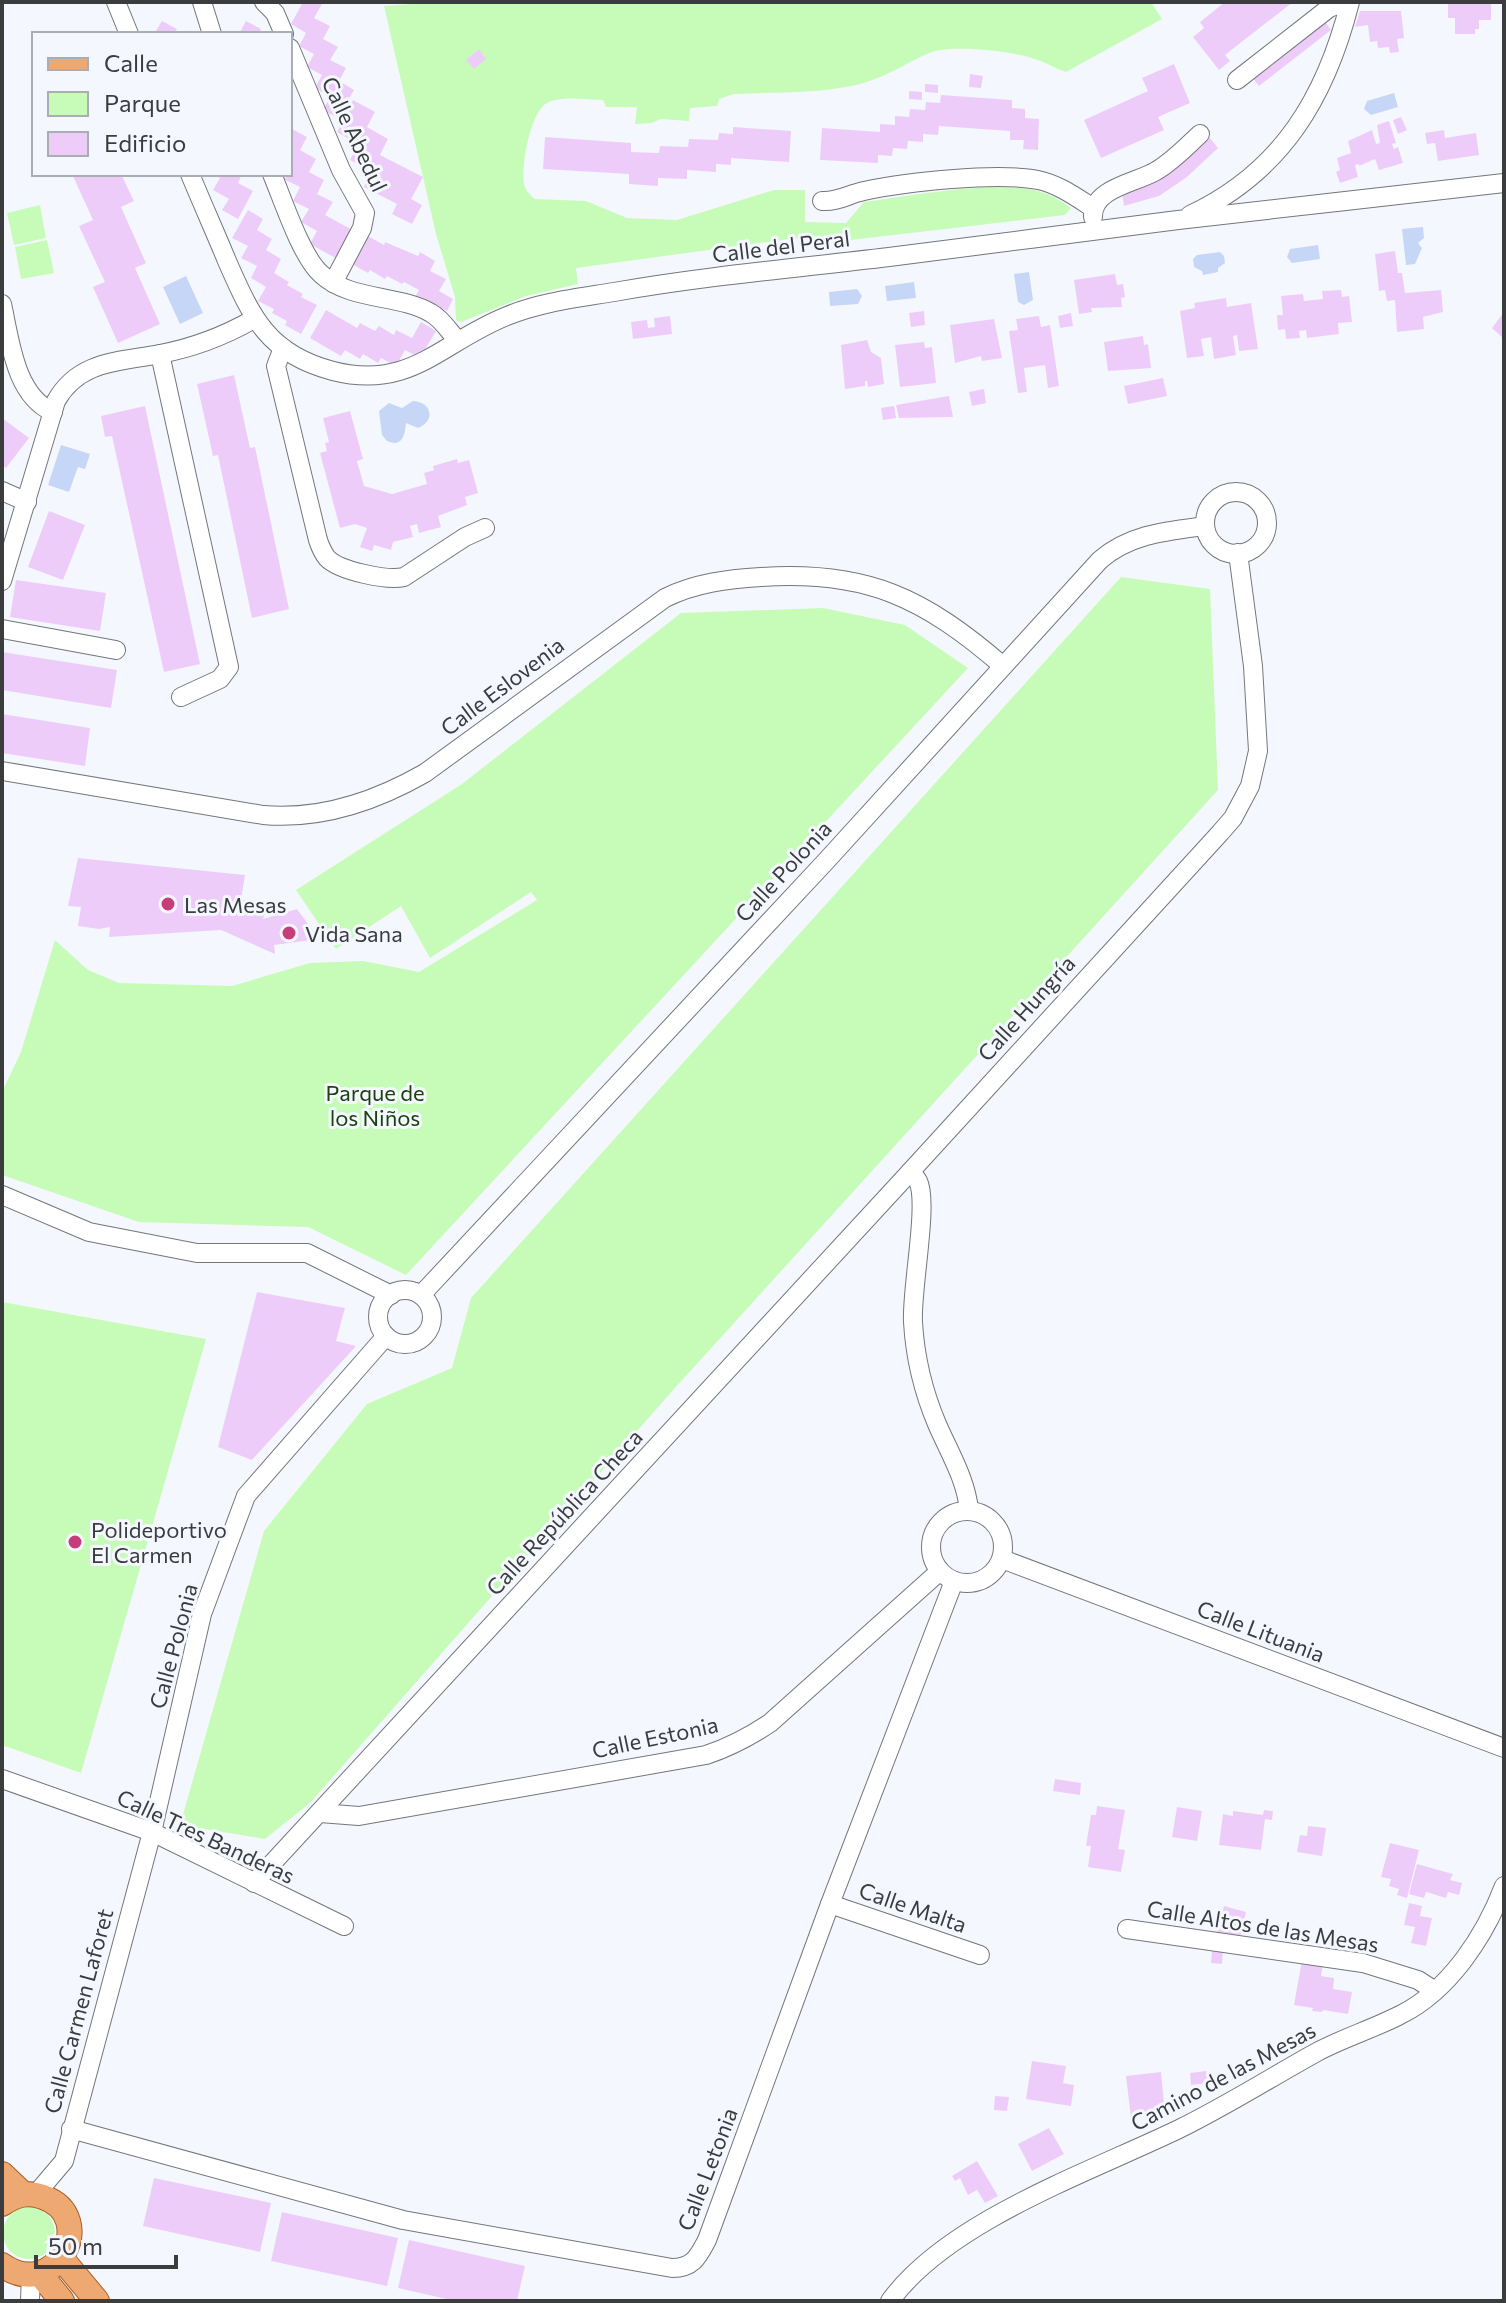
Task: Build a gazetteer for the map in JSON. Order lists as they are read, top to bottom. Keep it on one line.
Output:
{"streets":{"street":["Calle Abedul","Calle del Peral","Calle Eslovenia","Calle Polonia","Calle Hungría","Calle República Checa","Calle Lituania","Calle Estonia","Calle Tres Banderas","Calle Malta","Calle Altos de las Mesas","Calle Carmen Laforet","Camino de las Mesas","Calle Letonia"]},"crossings":[["Calle Eslovenia","Calle Polonia"],["Calle Polonia","Calle Hungría"],["Calle Polonia","Calle Tres Banderas"],["Calle Polonia","Calle Carmen Laforet"],["Calle Hungría","Calle República Checa"],["Calle República Checa","Calle Estonia"],["Calle República Checa","Calle Tres Banderas"],["Calle Lituania","Calle Estonia"],["Calle Lituania","Calle Letonia"],["Calle Estonia","Calle Letonia"],["Calle Tres Banderas","Calle Carmen Laforet"],["Calle Malta","Calle Letonia"],["Calle Altos de las Mesas","Camino de las Mesas"],["Calle Carmen Laforet","Calle Letonia"]],"parks":["Parque de los Niños"],"places":["Las Mesas","Vida Sana","Polideportivo El Carmen"],"legend":["Calle","Parque","Edificio"],"scale_bar":"50 m"}
